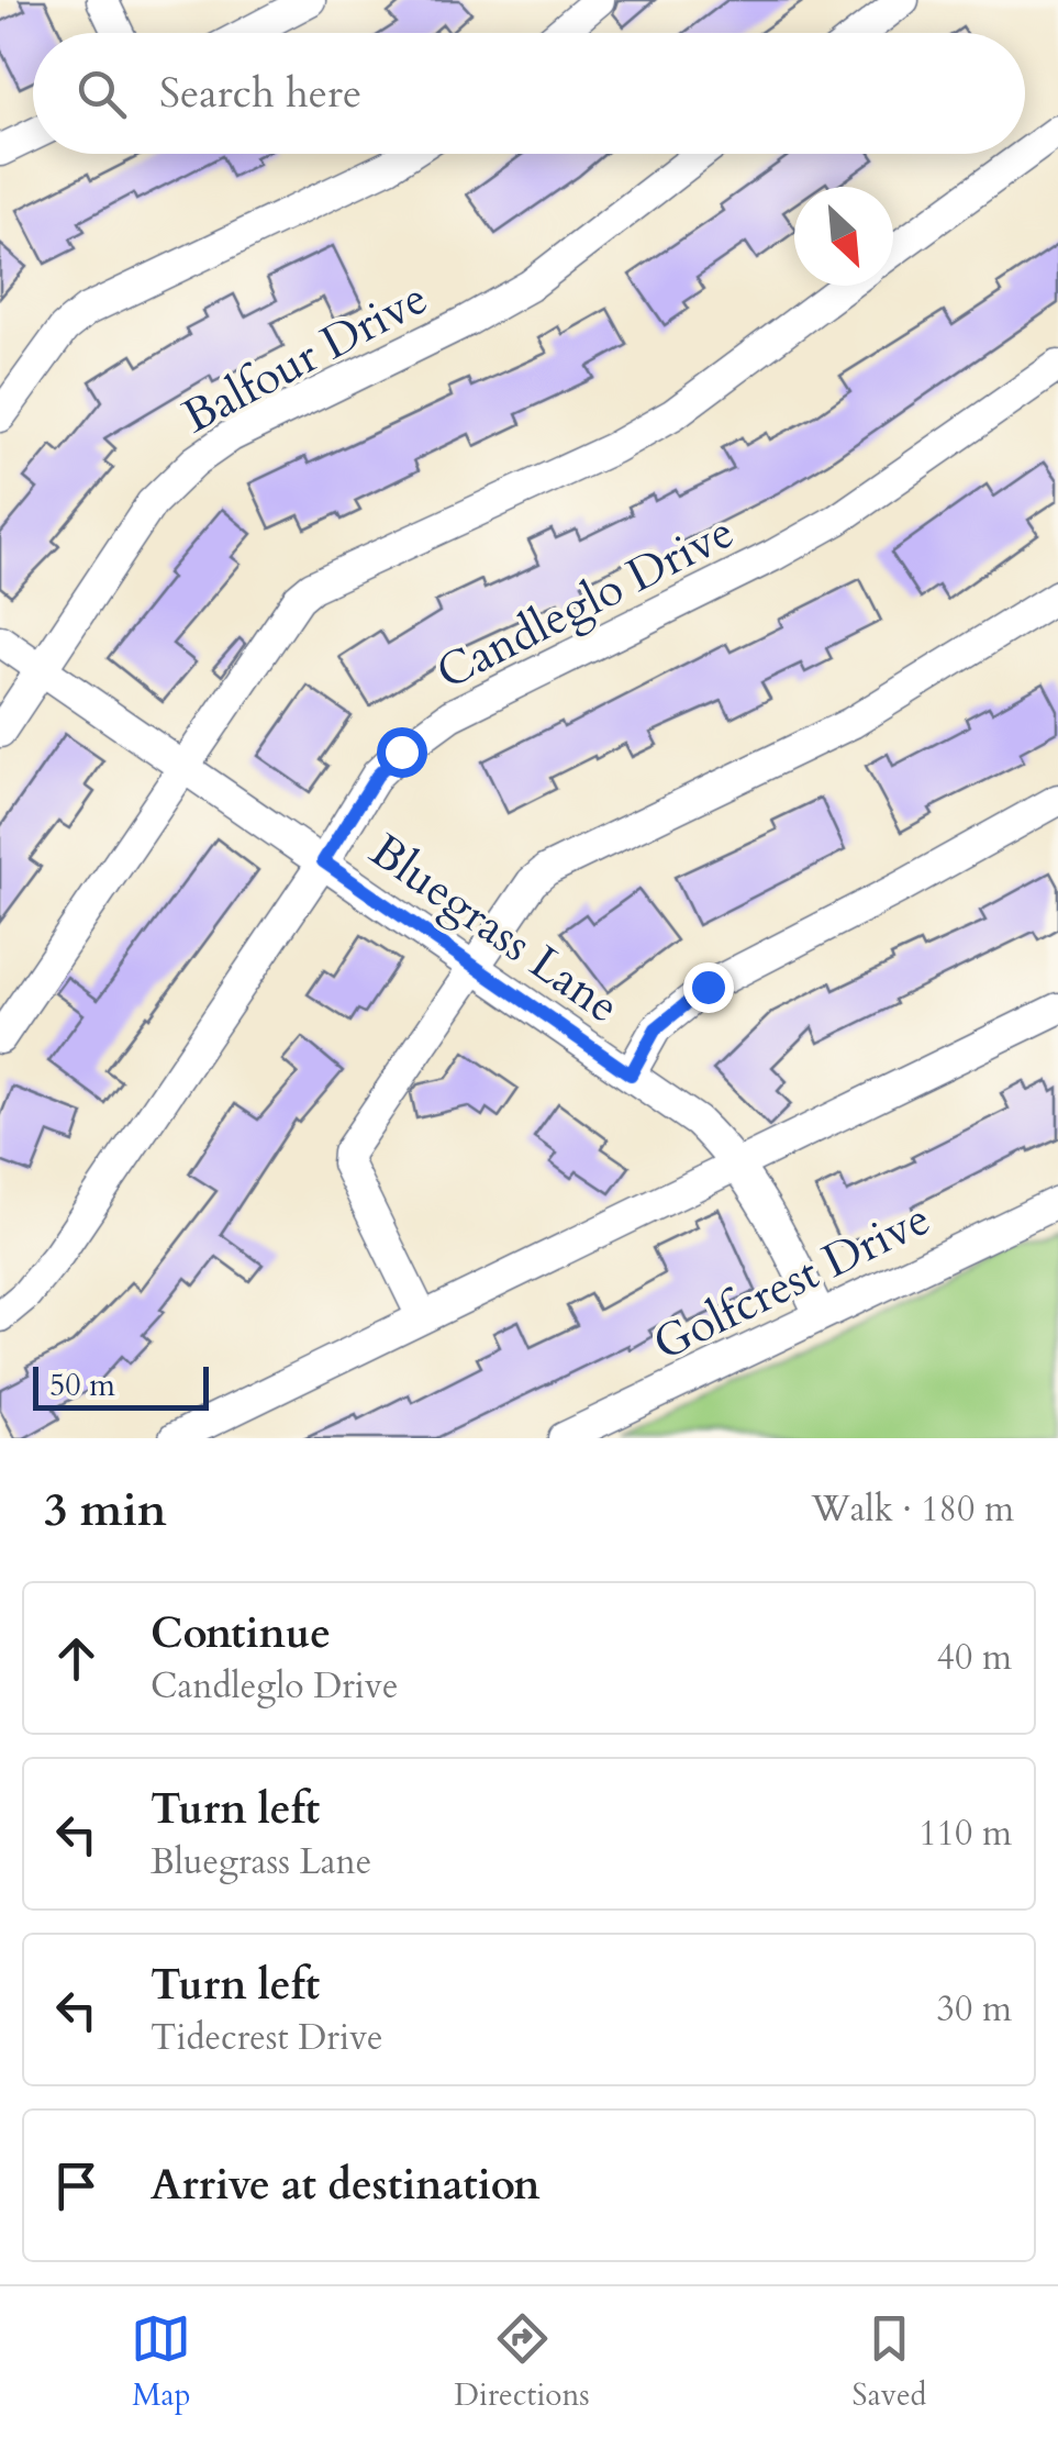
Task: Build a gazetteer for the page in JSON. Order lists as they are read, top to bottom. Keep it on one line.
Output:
{"streets":{"street":["Balfour Drive","Candleglo Drive","Bluegrass Lane","Golfcrest Drive"]},"crossings":[["Balfour Drive","Bluegrass Lane"],["Candleglo Drive","Bluegrass Lane"],["Bluegrass Lane","Golfcrest Drive"]],"scale_bar":"50 m","north":"bottom right","page":{"search":"Search here","scale":"50 m","heading":["3 min","Walk · 180 m"],"list":[["Continue","Candleglo Drive","40 m"],["Turn left","Bluegrass Lane","110 m"],["Turn left","Tidecrest Drive","30 m"],"Arrive at destination"],"nav":["Map","Directions","Saved"]}}
